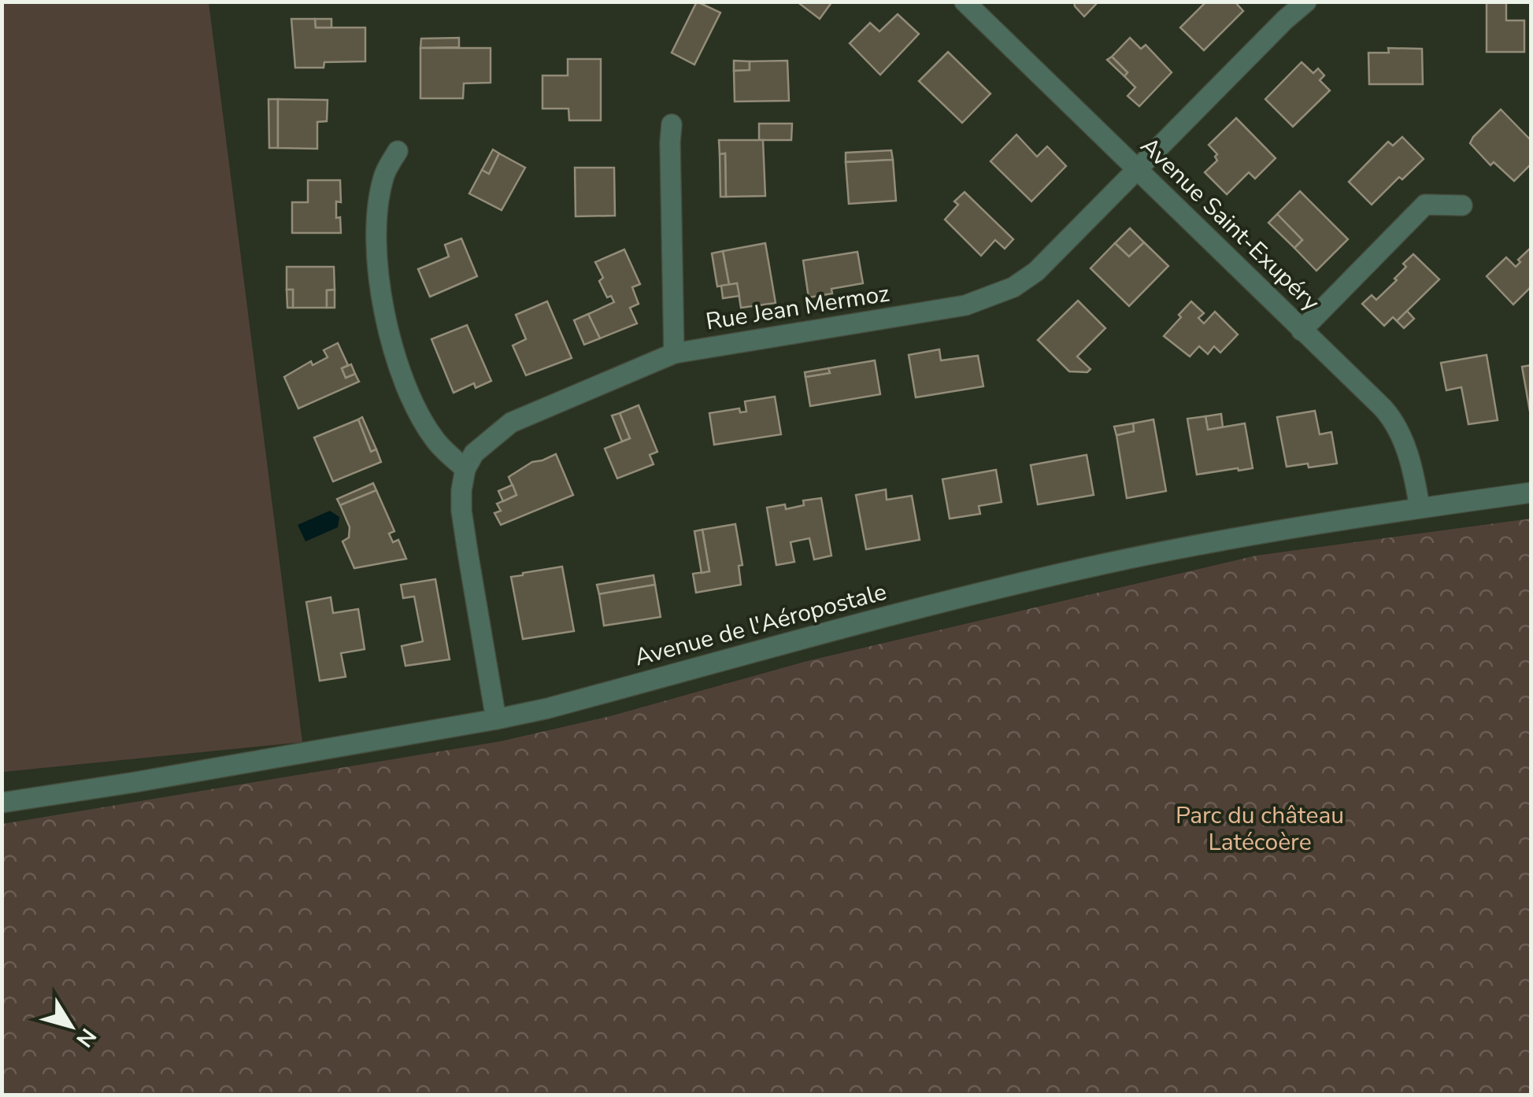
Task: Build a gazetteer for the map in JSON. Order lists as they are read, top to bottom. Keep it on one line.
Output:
{"streets":{"street":["Avenue Saint-Exupéry","Rue Jean Mermoz","Avenue de l'Aéropostale"]},"crossings":[["Avenue Saint-Exupéry","Rue Jean Mermoz"],["Avenue Saint-Exupéry","Avenue de l'Aéropostale"]],"parks":["Parc du château Latécoère"],"north":"bottom right"}
